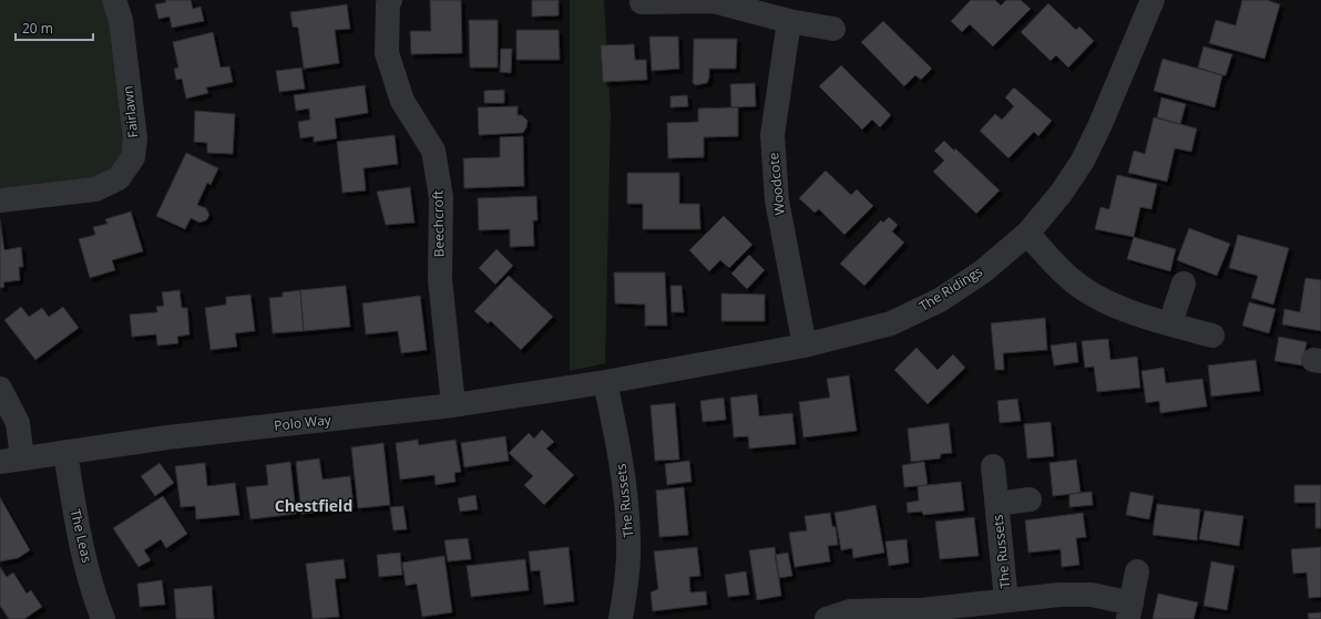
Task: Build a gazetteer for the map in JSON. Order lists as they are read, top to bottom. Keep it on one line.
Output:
{"streets":{"street":["Fairlawn","Woodcote","Beechcroft","The Ridings","Polo Way","The Russets","The Leas"]},"crossings":[["Woodcote","The Ridings"],["Beechcroft","Polo Way"],["The Ridings","Polo Way"],["The Ridings","The Russets"],["Polo Way","The Russets"],["Polo Way","The Leas"]],"districts":["Chestfield"],"scale_bar":"20 m"}
